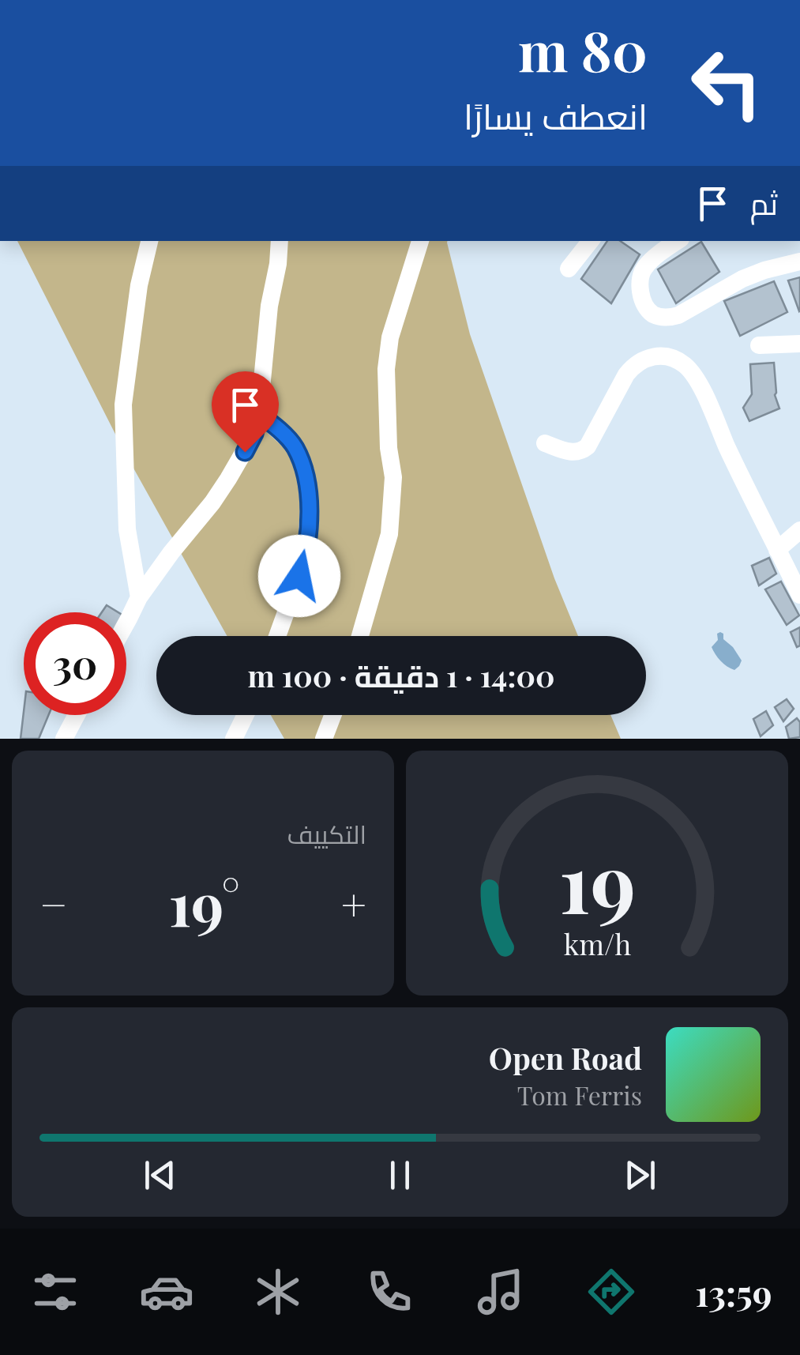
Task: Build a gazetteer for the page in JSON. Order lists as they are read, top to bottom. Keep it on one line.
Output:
{"page":{"turn":["80 m","انعطف يسارًا"],"then":"ثم","limit":"30","trip":"14:00 · 1 دقيقة · 100 m","tile":"التكييف","heat":["−","19°","+"],"song":["Open Road","Tom Ferris"],"tabs":"13:59","gauge":["19","km/h"]}}
